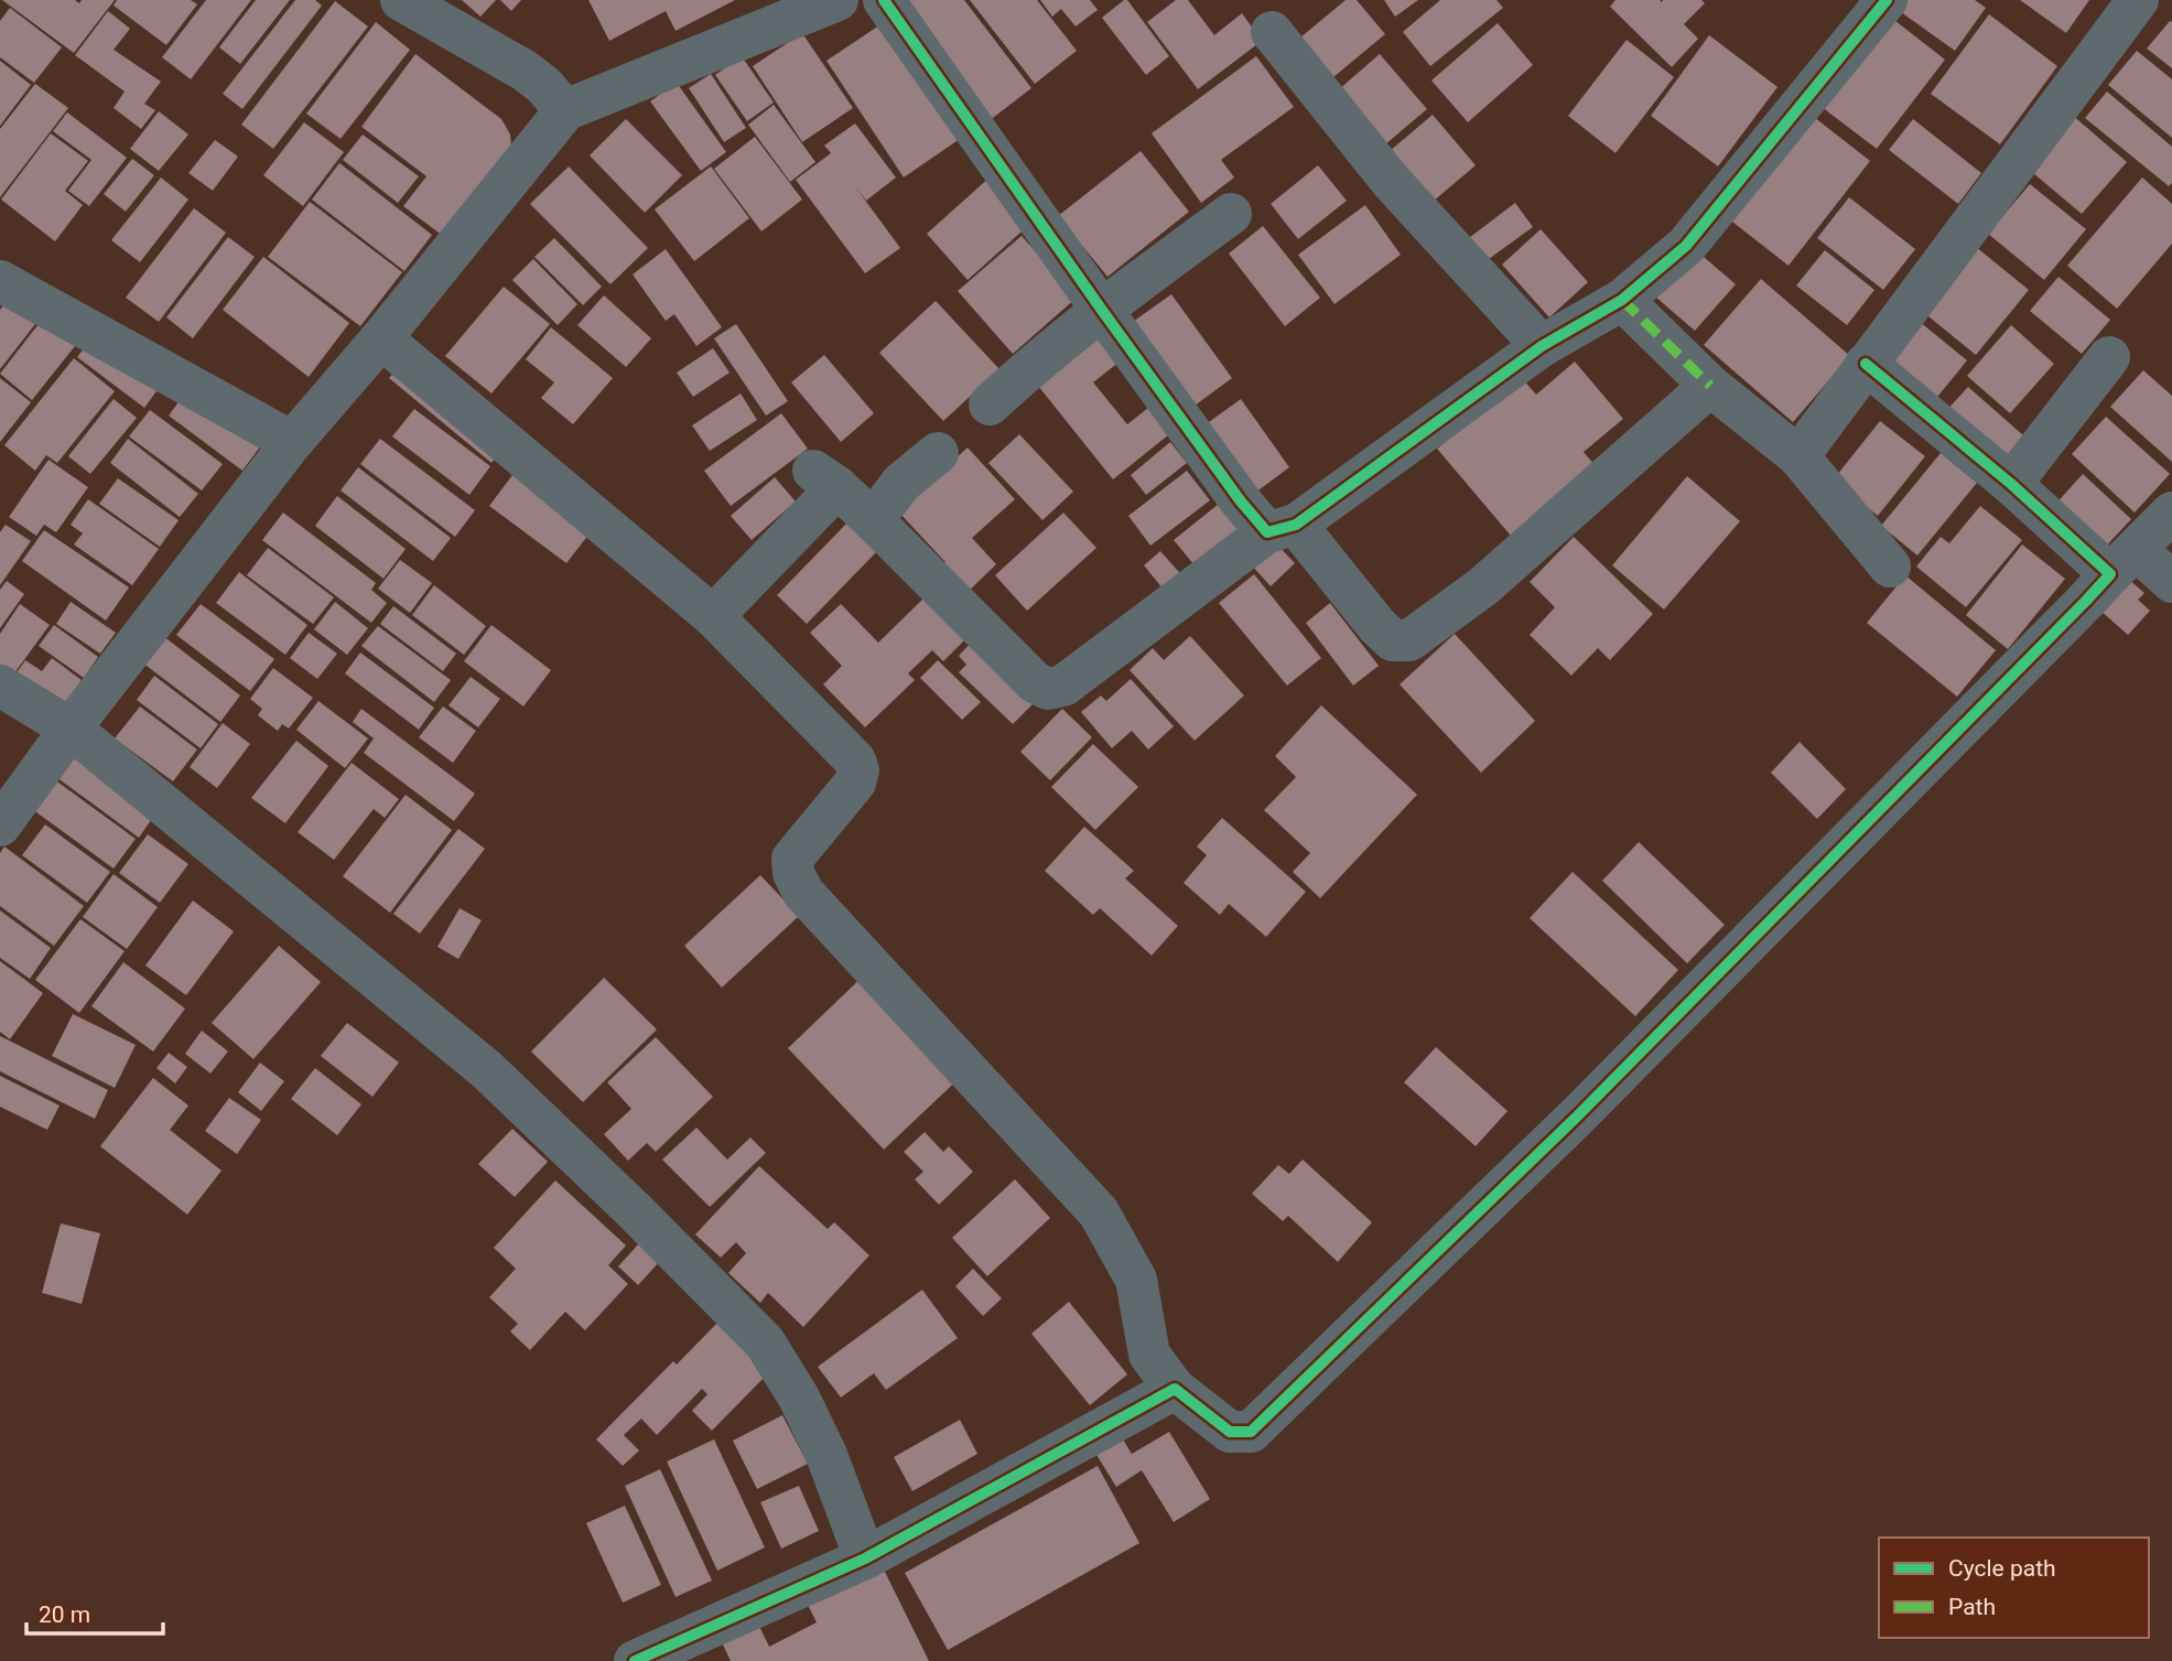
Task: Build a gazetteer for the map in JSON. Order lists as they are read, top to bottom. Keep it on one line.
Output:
{"legend":["Cycle path","Path"],"scale_bar":"20 m"}
